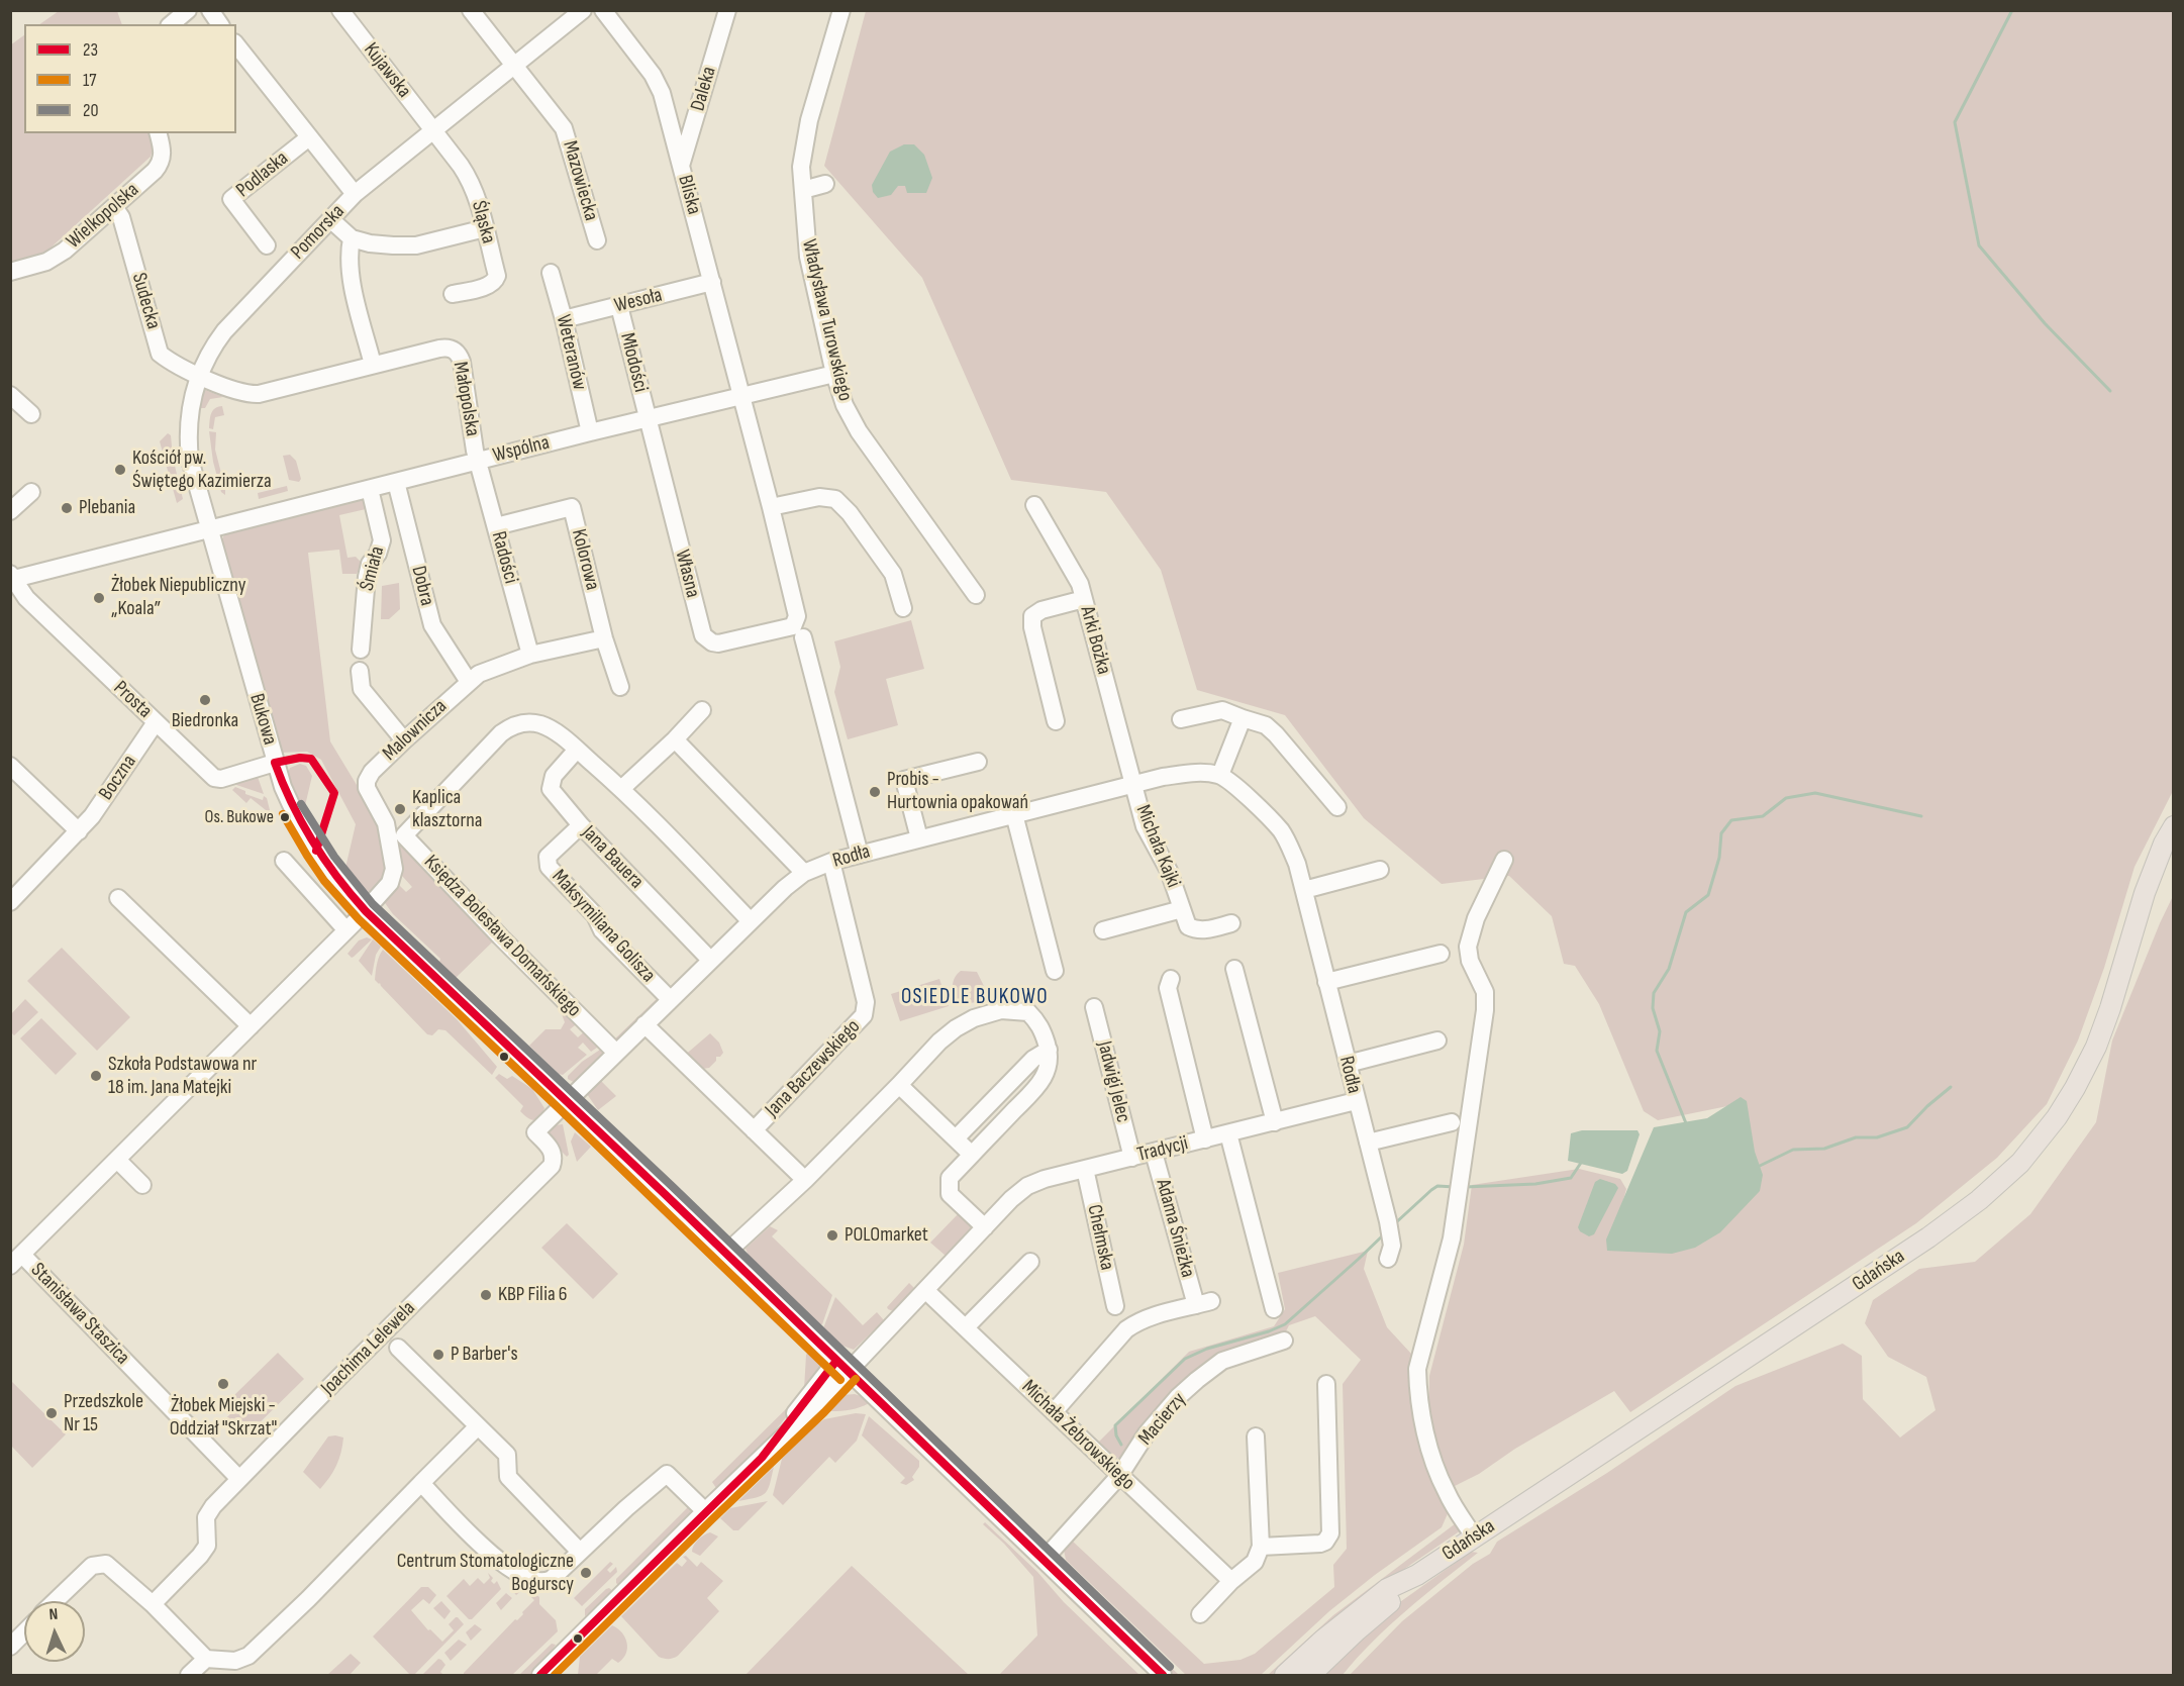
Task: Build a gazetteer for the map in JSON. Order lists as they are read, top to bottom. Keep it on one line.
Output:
{"streets":{"main road":["Gdańska"],"street":["Kujawska","Daleka","Podlaska","Mazowiecka","Bliska","Wielkopolska","Śląska","Pomorska","Sudecka","Wesoła","Władysława Turowskiego","Weteranów","Młodości","Małopolska","Wspólna","Radości","Kolorowa","Śmiała","Własna","Dobra","Arki Bożka","Prosta","Bukowa","Malownicza","Boczna","Michała Kajki","Rodła","Jana Bauera","Maksymiliana Golisza","Księdza Bolesława Domańskiego","Jana Baczewskiego","Jadwigi Jelec","Tradycji","Adama Śnieżka","Chełmska","Stanisława Staszica","Joachima Lelewela","Macierzy","Michała Żebrowskiego"]},"crossings":[["Kujawska","Śląska"],["Kujawska","Pomorska"],["Daleka","Bliska"],["Podlaska","Pomorska"],["Mazowiecka","Pomorska"],["Bliska","Wesoła"],["Bliska","Wspólna"],["Bliska","Własna"],["Bliska","Rodła"],["Wielkopolska","Sudecka"],["Śląska","Pomorska"],["Pomorska","Sudecka"],["Pomorska","Małopolska"],["Pomorska","Wspólna"],["Pomorska","Bukowa"],["Sudecka","Małopolska"],["Wesoła","Weteranów"],["Wesoła","Młodości"],["Władysława Turowskiego","Wspólna"],["Weteranów","Wspólna"],["Młodości","Wspólna"],["Młodości","Własna"],["Małopolska","Wspólna"],["Małopolska","Radości"],["Wspólna","Radości"],["Wspólna","Śmiała"],["Wspólna","Własna"],["Wspólna","Dobra"],["Wspólna","Prosta"],["Wspólna","Bukowa"],["Radości","Kolorowa"],["Radości","Malownicza"],["Kolorowa","Malownicza"],["Dobra","Malownicza"],["Arki Bożka","Michała Kajki"],["Arki Bożka","Rodła"],["Prosta","Bukowa"],["Prosta","Boczna"],["Bukowa","Malownicza"],["Bukowa","Rodła"],["Bukowa","Tradycji"],["Bukowa","Stanisława Staszica"],["Bukowa","Joachima Lelewela"],["Bukowa","Macierzy"],["Malownicza","Stanisława Staszica"],["Michała Kajki","Rodła"],["Rodła","Jana Bauera"],["Rodła","Maksymiliana Golisza"],["Rodła","Księdza Bolesława Domańskiego"],["Rodła","Jana Baczewskiego"],["Rodła","Tradycji"],["Rodła","Joachima Lelewela"],["Jana Bauera","Maksymiliana Golisza"],["Jana Bauera","Księdza Bolesława Domańskiego"],["Jadwigi Jelec","Tradycji"],["Tradycji","Adama Śnieżka"],["Tradycji","Chełmska"],["Tradycji","Michała Żebrowskiego"],["Adama Śnieżka","Michała Żebrowskiego"],["Stanisława Staszica","Joachima Lelewela"],["Macierzy","Michała Żebrowskiego"]],"districts":["OSIEDLE BUKOWO"],"places":["Kościół pw. Świętego Kazimierza","Plebania","Żłobek Niepubliczny „Koala”","Biedronka","Probis - Hurtownia opakowań","Kaplica klasztorna","Os. Bukowe","Szkoła Podstawowa nr 18 im. Jana Matejki","POLOmarket","KBP Filia 6","P Barber's","Żłobek Miejski - Oddział \"Skrzat\"","Przedszkole Nr 15","Centrum Stomatologiczne Bogurscy"],"lines":["transit line 23","transit line 20","transit line 17"],"legend":["23","17","20"],"north":"top"}
